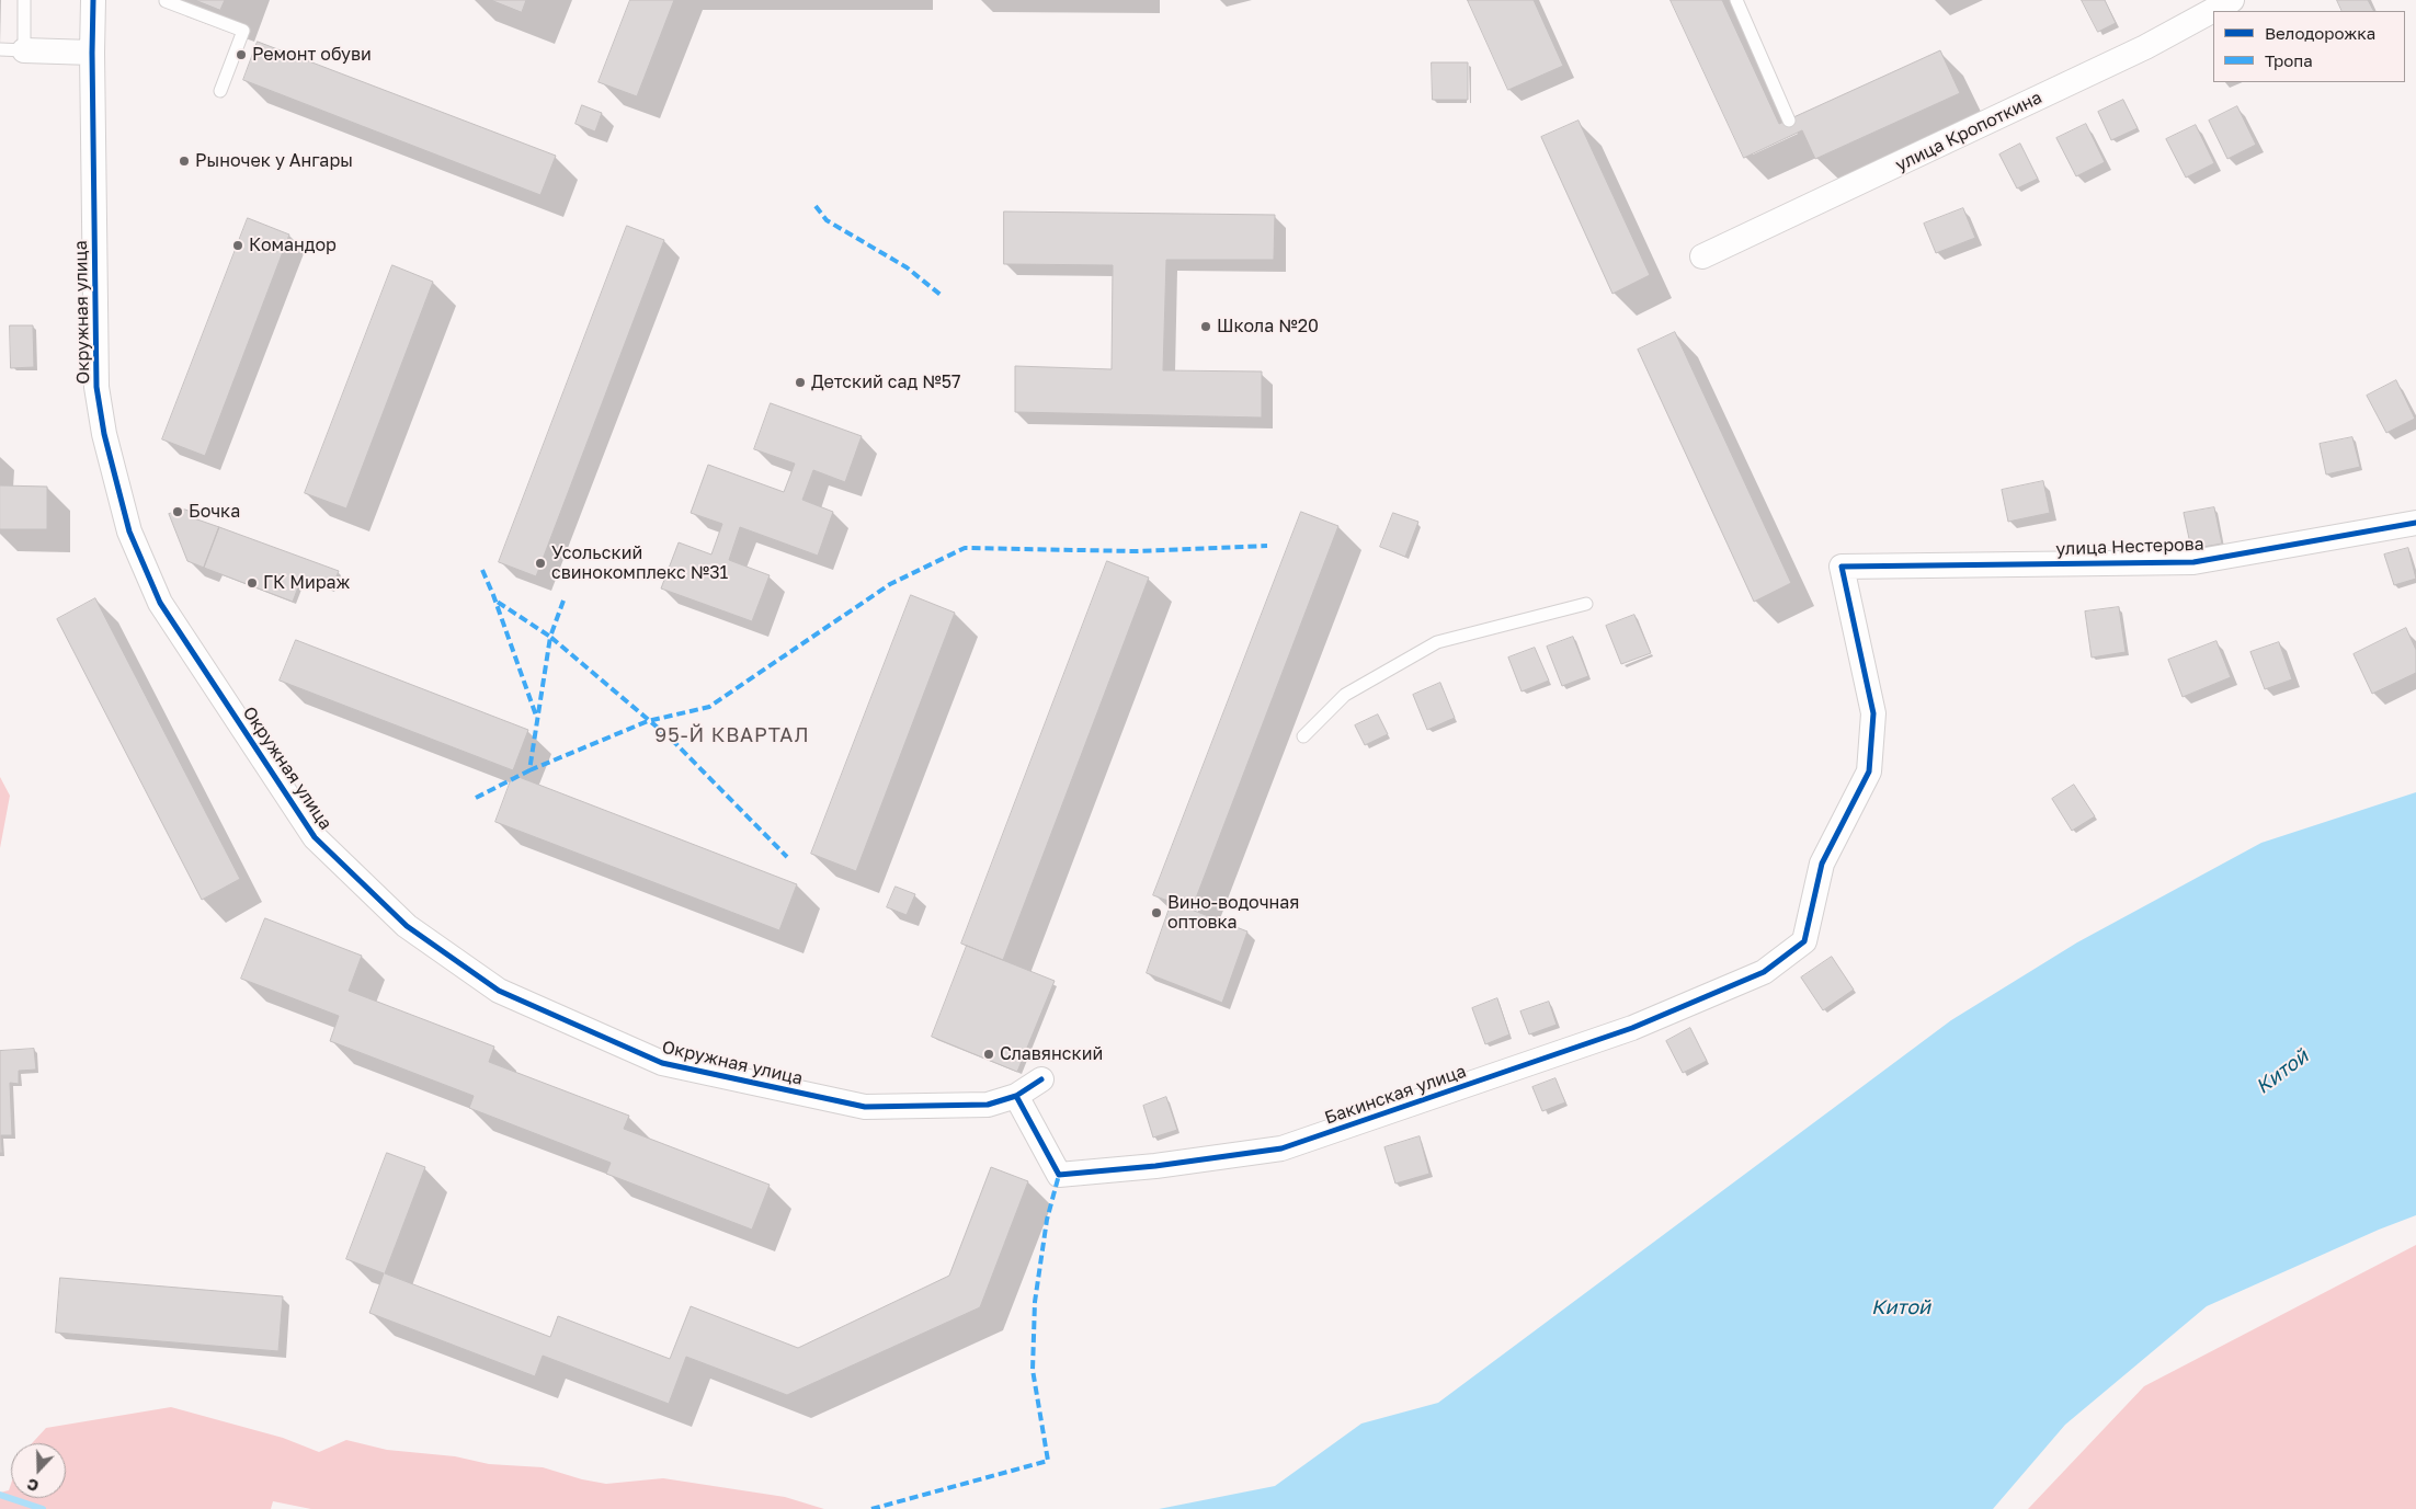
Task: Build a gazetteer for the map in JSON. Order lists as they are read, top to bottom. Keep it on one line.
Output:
{"streets":{"street":["улица Кропоткина","Окружная улица","улица Нестерова","Бакинская улица"]},"crossings":[["Окружная улица","Бакинская улица"],["улица Нестерова","Бакинская улица"]],"districts":["95-Й КВАРТАЛ"],"water":["Китой"],"places":["Ремонт обуви","Рыночек у Ангары","Командор","Школа №20","Детский сад №57","Бочка","Усольский свинокомплекс №31","ГК Мираж","Вино-водочная оптовка","Славянский"],"legend":["Велодорожка","Тропа"],"north":"bottom"}
